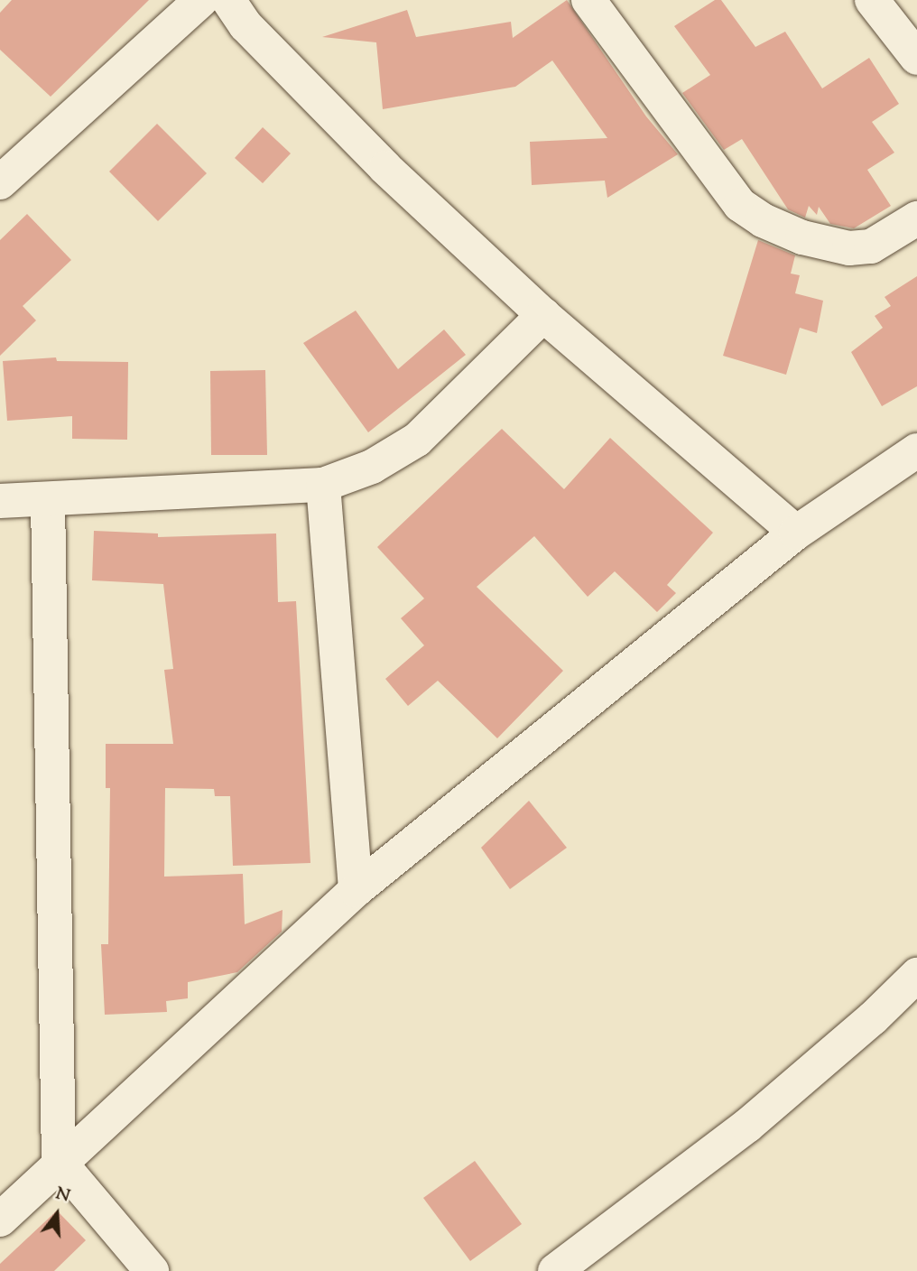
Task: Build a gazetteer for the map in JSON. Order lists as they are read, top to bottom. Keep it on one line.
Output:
{"north":"top"}
